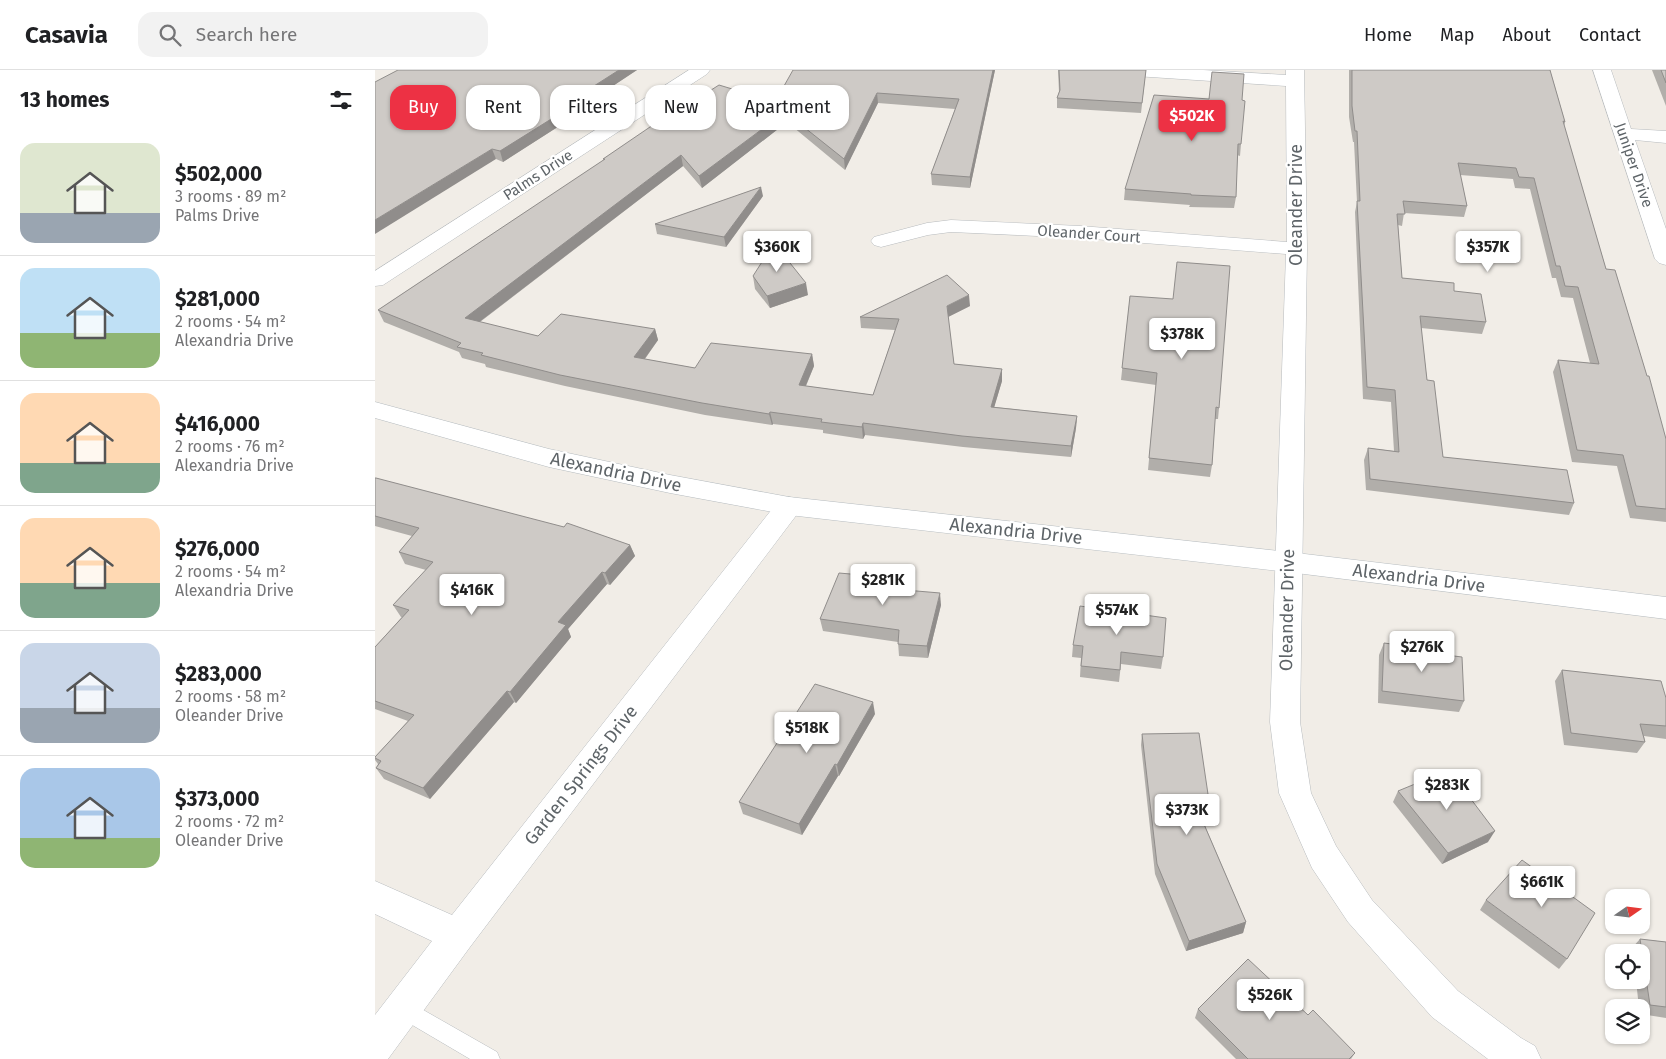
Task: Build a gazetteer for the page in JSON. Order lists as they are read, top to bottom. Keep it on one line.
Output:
{"streets":{"street":["Juniper Drive","Palms Drive","Oleander Drive","Oleander Court","Alexandria Drive","Garden Springs Drive"]},"crossings":[["Oleander Drive","Oleander Court"],["Oleander Drive","Alexandria Drive"],["Alexandria Drive","Garden Springs Drive"]],"north":"right","page":{"header":"Casavia","search":"Search here","nav":["Home","Map","About","Contact"],"heading":"13 homes","chip":["Buy","Rent","Filters","New","Apartment"],"price":["$502K","$360K","$357K","$378K","$281K","$416K","$574K","$276K","$518K","$283K","$373K","$661K","$526K"],"list":[{"name":"$502,000","note":"3 rooms · 89 m² · Palms Drive"},{"name":"$281,000","note":"2 rooms · 54 m² · Alexandria Drive"},{"name":"$416,000","note":"2 rooms · 76 m² · Alexandria Drive"},{"name":"$276,000","note":"2 rooms · 54 m² · Alexandria Drive"},{"name":"$283,000","note":"2 rooms · 58 m² · Oleander Drive"},{"name":"$373,000","note":"2 rooms · 72 m² · Oleander Drive"}]}}
